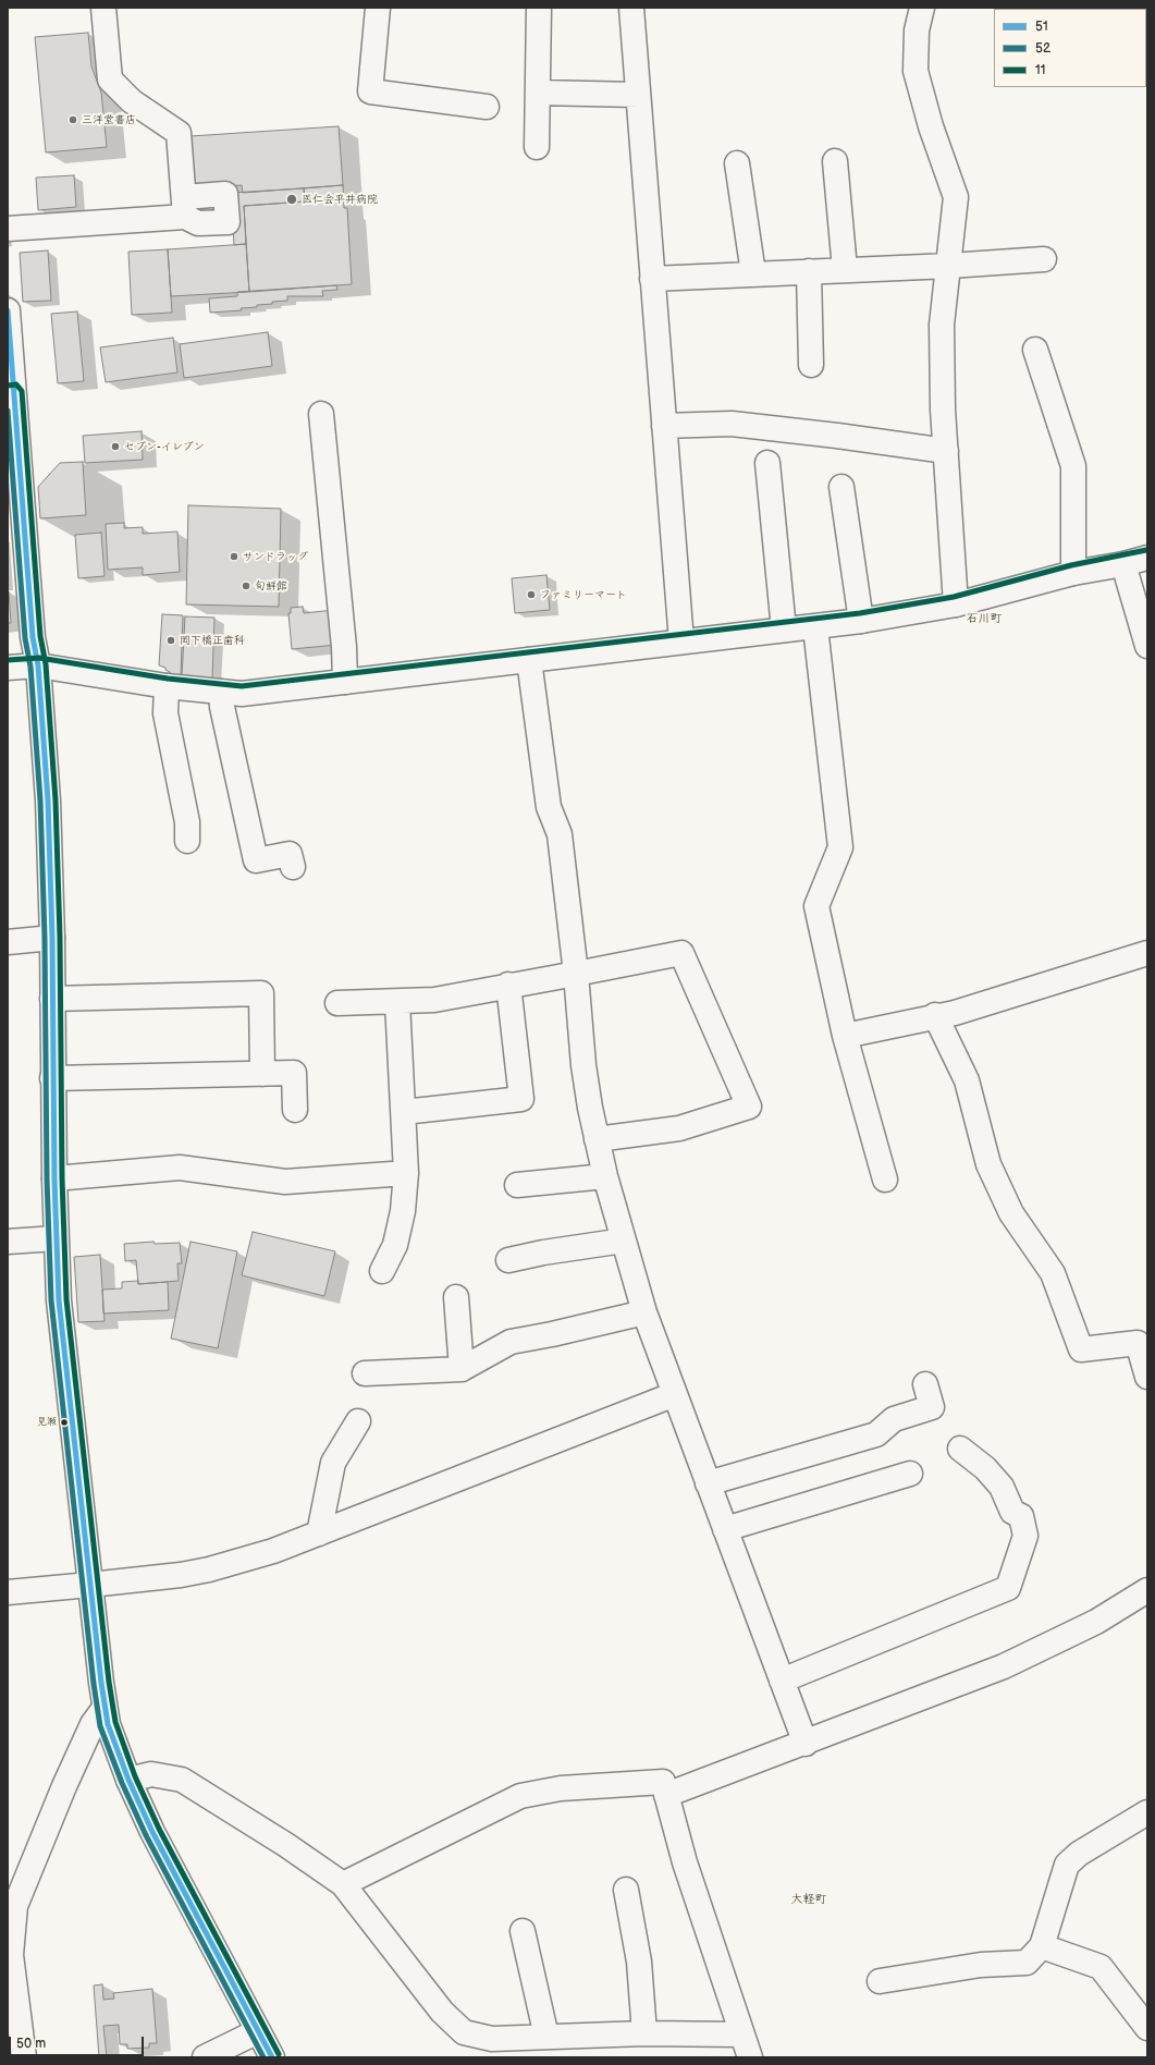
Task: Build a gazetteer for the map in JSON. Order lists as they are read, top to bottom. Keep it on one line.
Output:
{"districts":["石川町","大軽町"],"places":["三洋堂書店","医仁会平井病院","セブン-イレブン","サンドラッグ","旬鮮館","ファミリーマート","岡下橋正歯科","見瀬"],"lines":["transit line 51","transit line 11","transit line 52"],"legend":["51","52","11"],"scale_bar":"50 m"}
